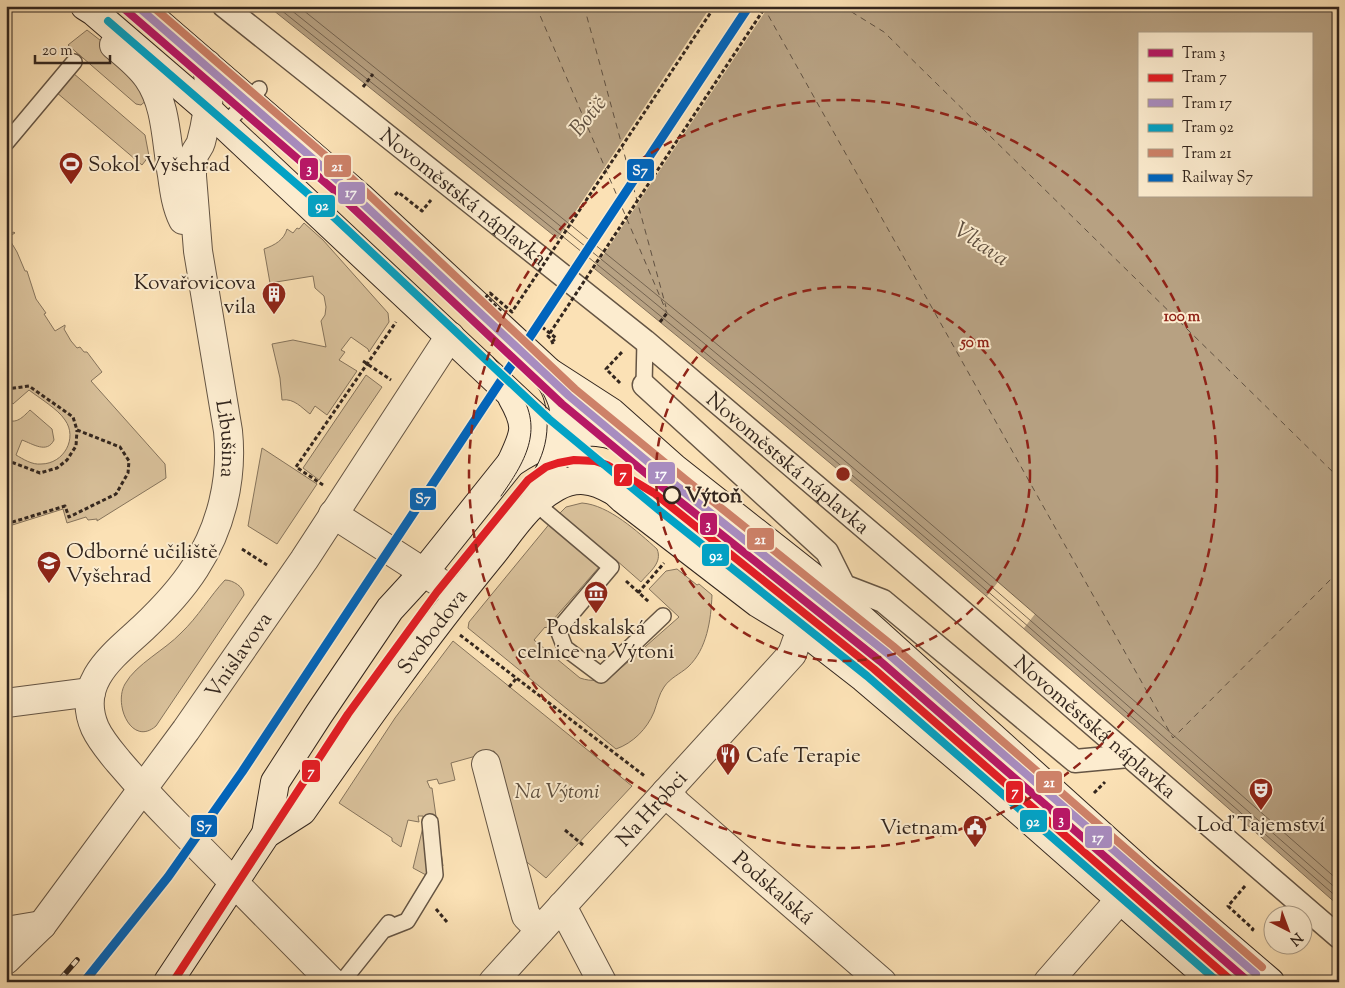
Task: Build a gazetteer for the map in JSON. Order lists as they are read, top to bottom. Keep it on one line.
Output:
{"streets":{"main road":["Libušina","Svobodova","Vnislavova","Na Hrobci","Podskalská"],"street":["Novoměstská náplavka"]},"crossings":[["Na Hrobci","Podskalská"]],"water":["Botič","Vltava"],"parks":["Na Výtoni"],"places":{"sports":["Sokol Vyšehrad"],"building":["Kovařovicova vila"],"other":["Výtoň"],"school or university":["Odborné učiliště Vyšehrad"],"museum":["Podskalská celnice na Výtoni"],"restaurant":["Cafe Terapie"],"theatre":["Loď Tajemství"],"public building":["Vietnam"]},"lines":["tram line 3","tram line 17","tram line 21","rail line S7","tram line 92","tram line 7"],"legend":["Tram 3","Tram 7","Tram 17","Tram 92","Tram 21","Railway S7"],"scale_bar":"20 m","north":"bottom right","rings":["100 m","50 m"]}
